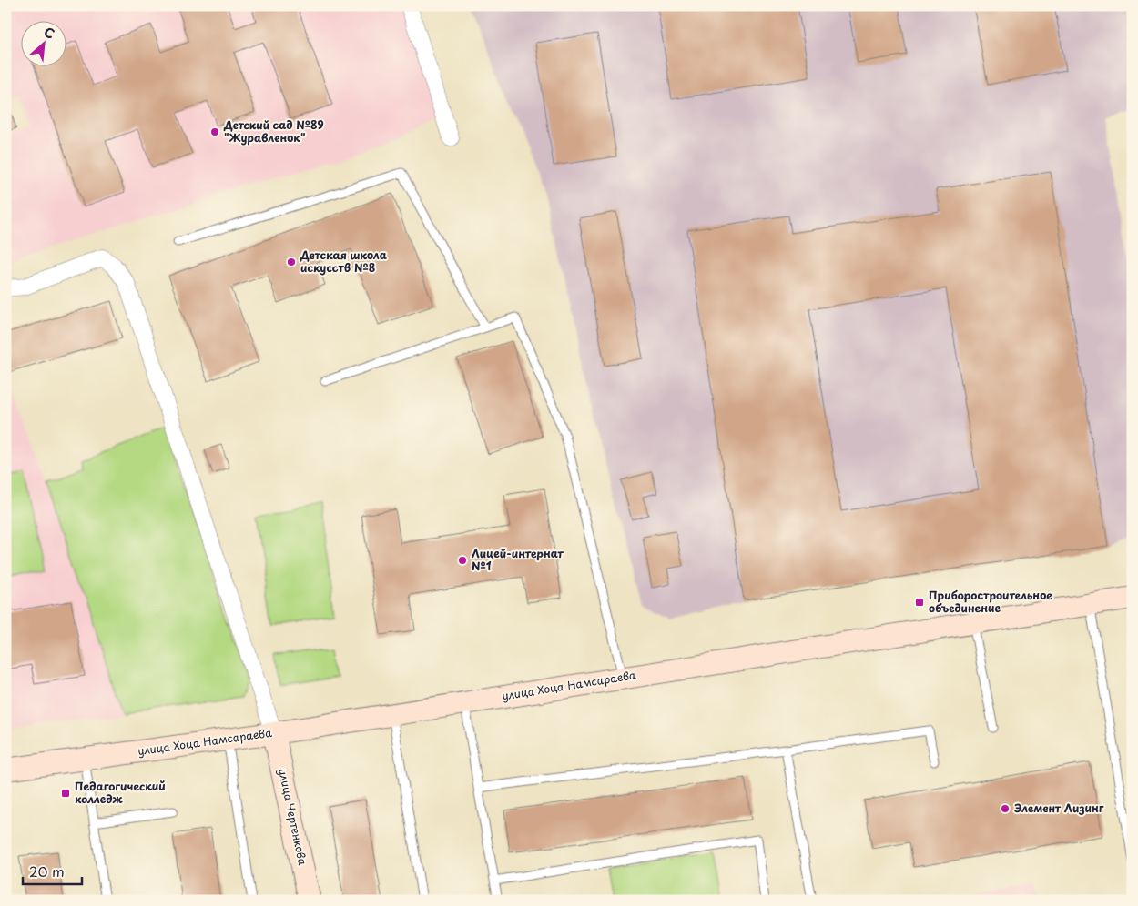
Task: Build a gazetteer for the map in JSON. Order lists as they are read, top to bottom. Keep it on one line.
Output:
{"streets":{"street":["улица Хоца Намсараева","улица Чертенкова"]},"crossings":[["улица Хоца Намсараева","улица Чертенкова"]],"places":{"other":["Детский сад №89 \"Журавленок\"","Детская школа искусств №8","Лицей-интернат №1","Элемент Лизинг"],"transit":["Приборостроительное объединение","Педагогический колледж"]},"scale_bar":"20 m","north":"top right"}
